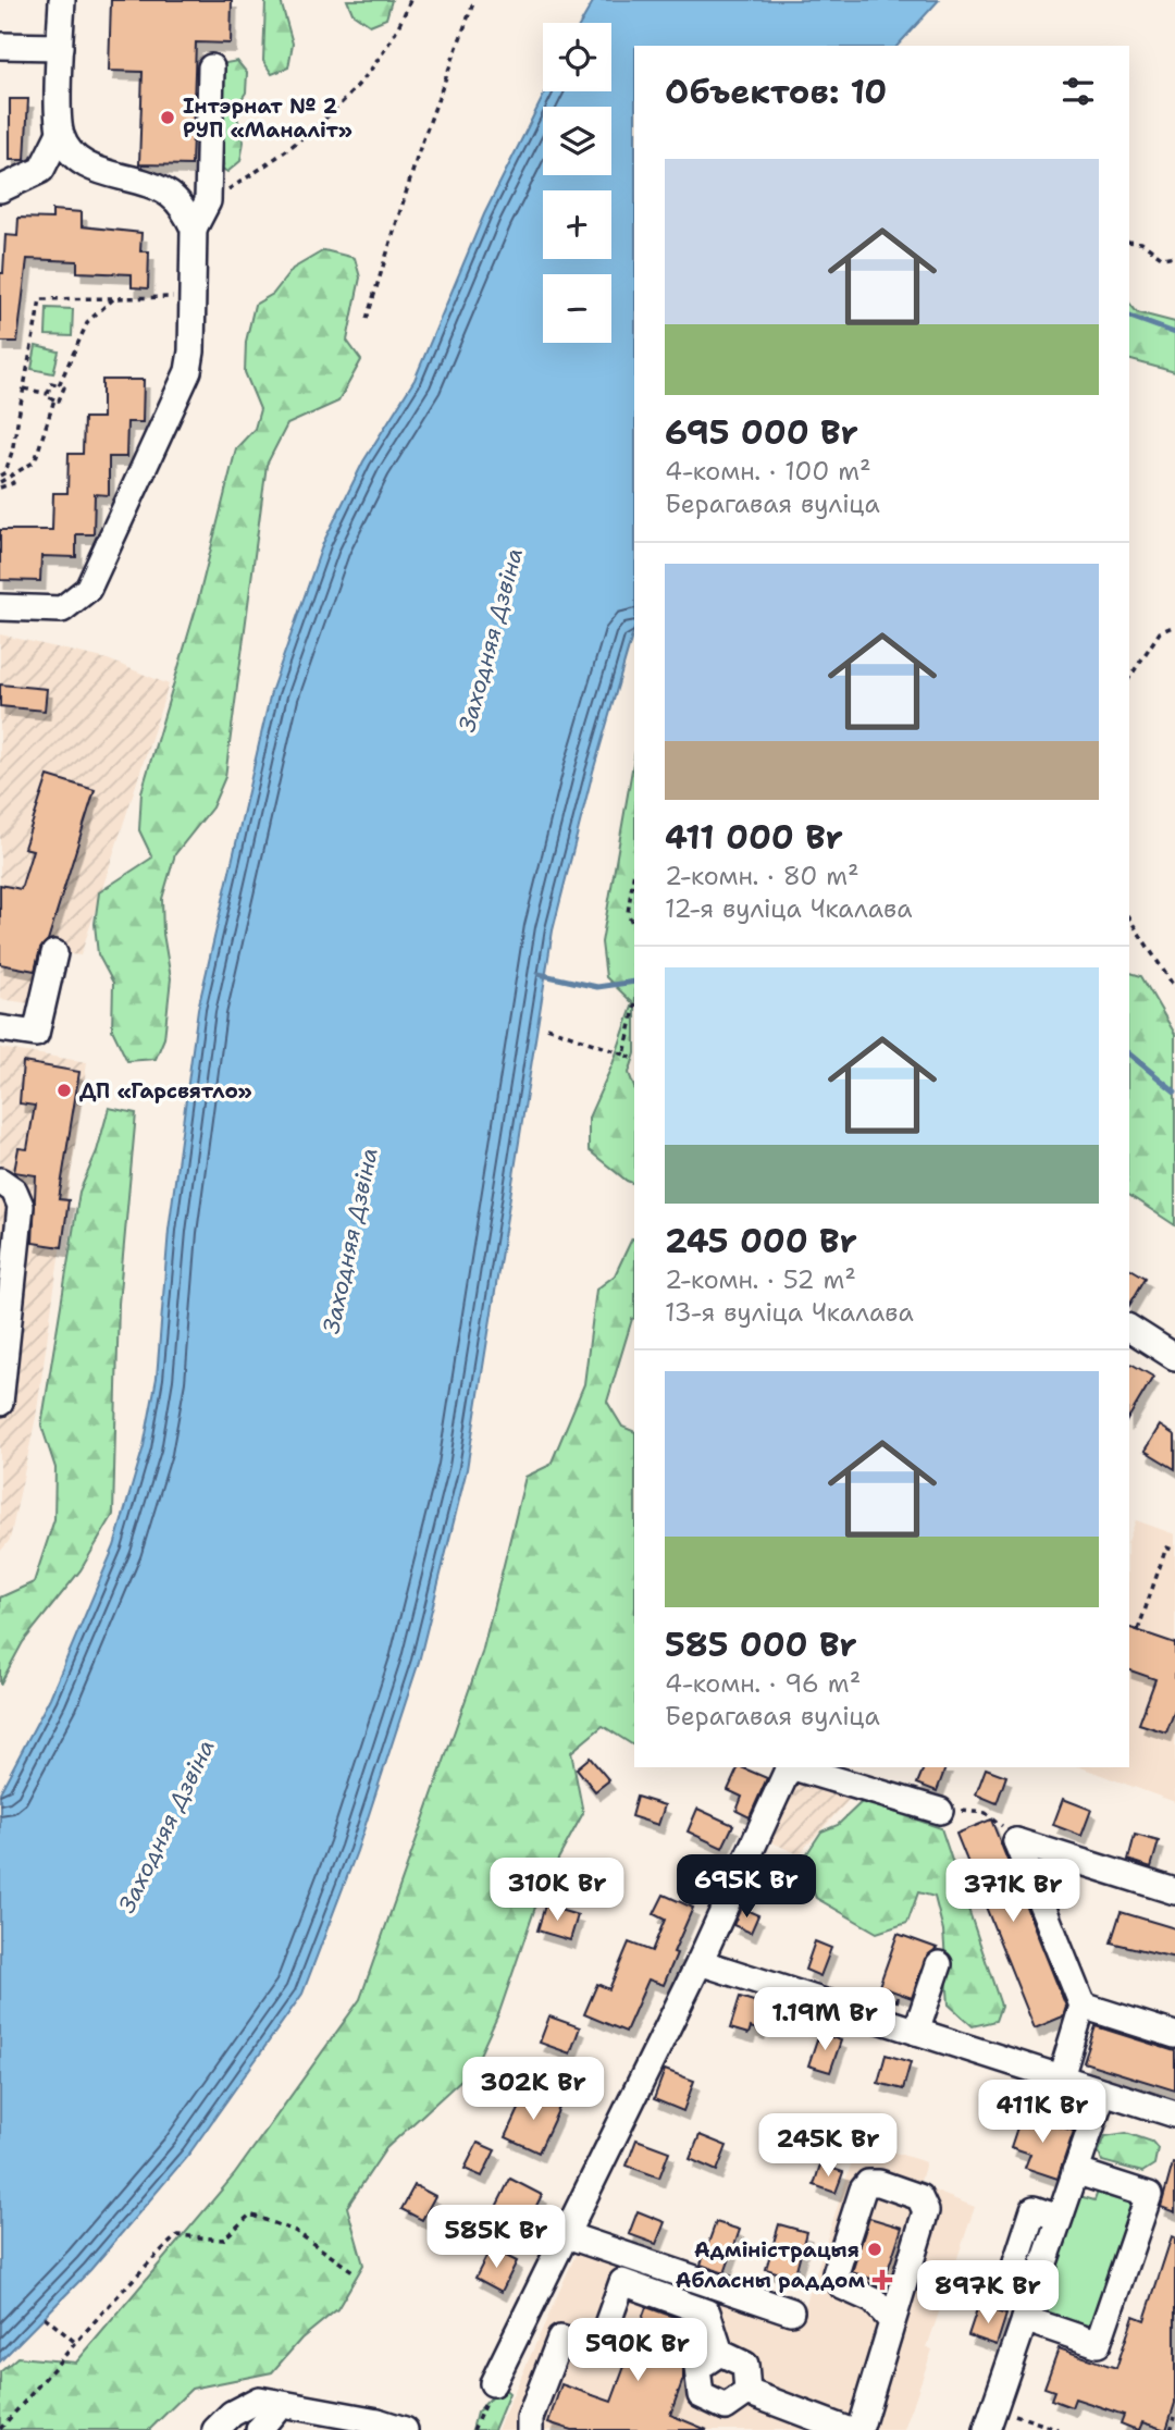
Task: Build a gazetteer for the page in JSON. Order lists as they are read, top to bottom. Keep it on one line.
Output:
{"water":["Заходняя Дзвіна"],"places":{"other":["Інтэрнат № 2 РУП «Маналіт»","ДП «Гарсвятло»","Адміністрацыя"],"health":["Абласны раддом"]},"page":{"map_buttons":["+","−"],"heading":"Объектов: 10","list":[{"name":"695 000 Br","note":"4-комн. · 100 m² · Берагавая вуліца"},{"name":"411 000 Br","note":"2-комн. · 80 m² · 12-я вуліца Чкалава"},{"name":"245 000 Br","note":"2-комн. · 52 m² · 13-я вуліца Чкалава"},{"name":"585 000 Br","note":"4-комн. · 96 m² · Берагавая вуліца"}],"price":["695K Br","310K Br","371K Br","1.19M Br","302K Br","411K Br","245K Br","585K Br","897K Br","590K Br"]}}
